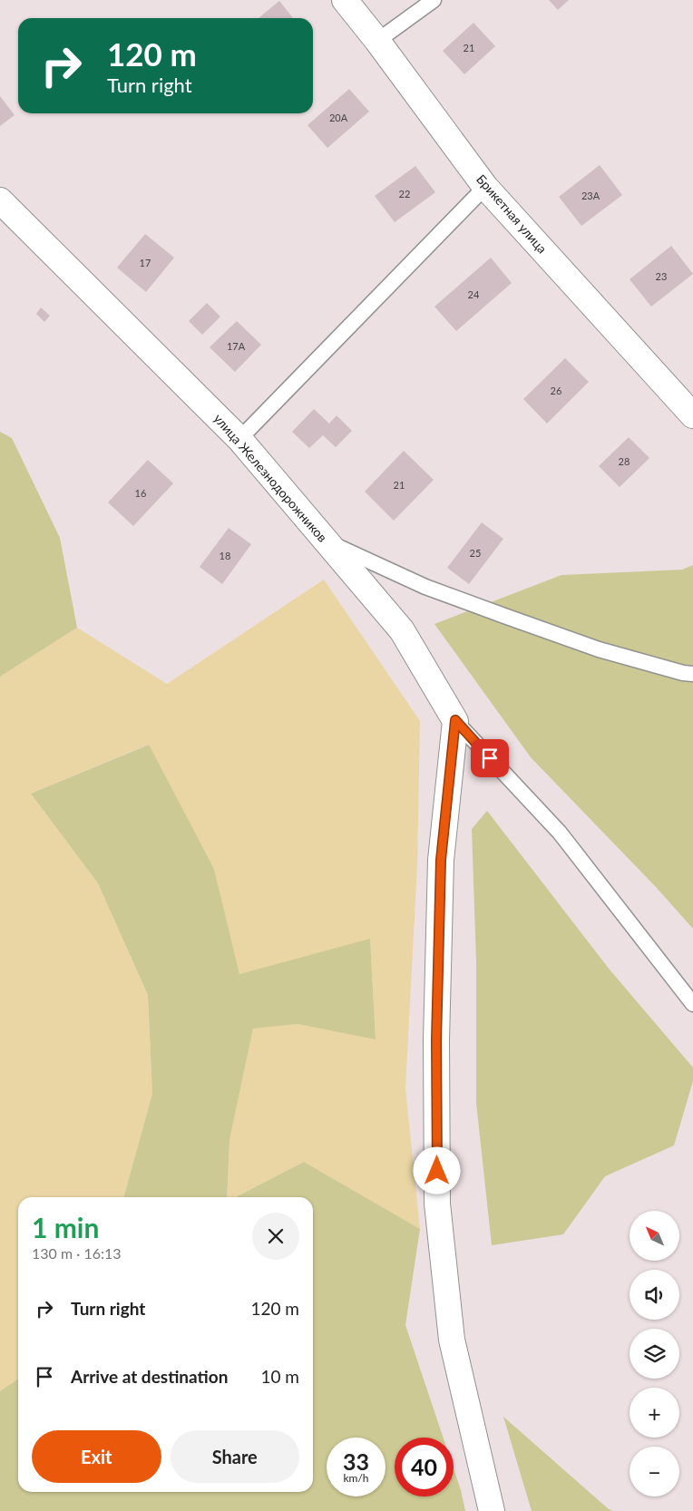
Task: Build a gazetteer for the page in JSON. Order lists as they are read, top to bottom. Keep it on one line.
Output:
{"streets":{"street":["Брикетная улица","улица Железнодорожников"]},"house_numbers":["21","20А","22","23А","17","23","24","17А","26","28","21","16","25","18"],"north":"top left","page":{"turn":["120 m","Turn right"],"heading":["1 min","130 m · 16:13"],"map_buttons":["+","−"],"list":[{"name":"Turn right","value":"120 m"},{"name":"Arrive at destination","value":"10 m"}],"buttons":["Exit","Share"],"speed":"33 km/h","limit":"40"}}
